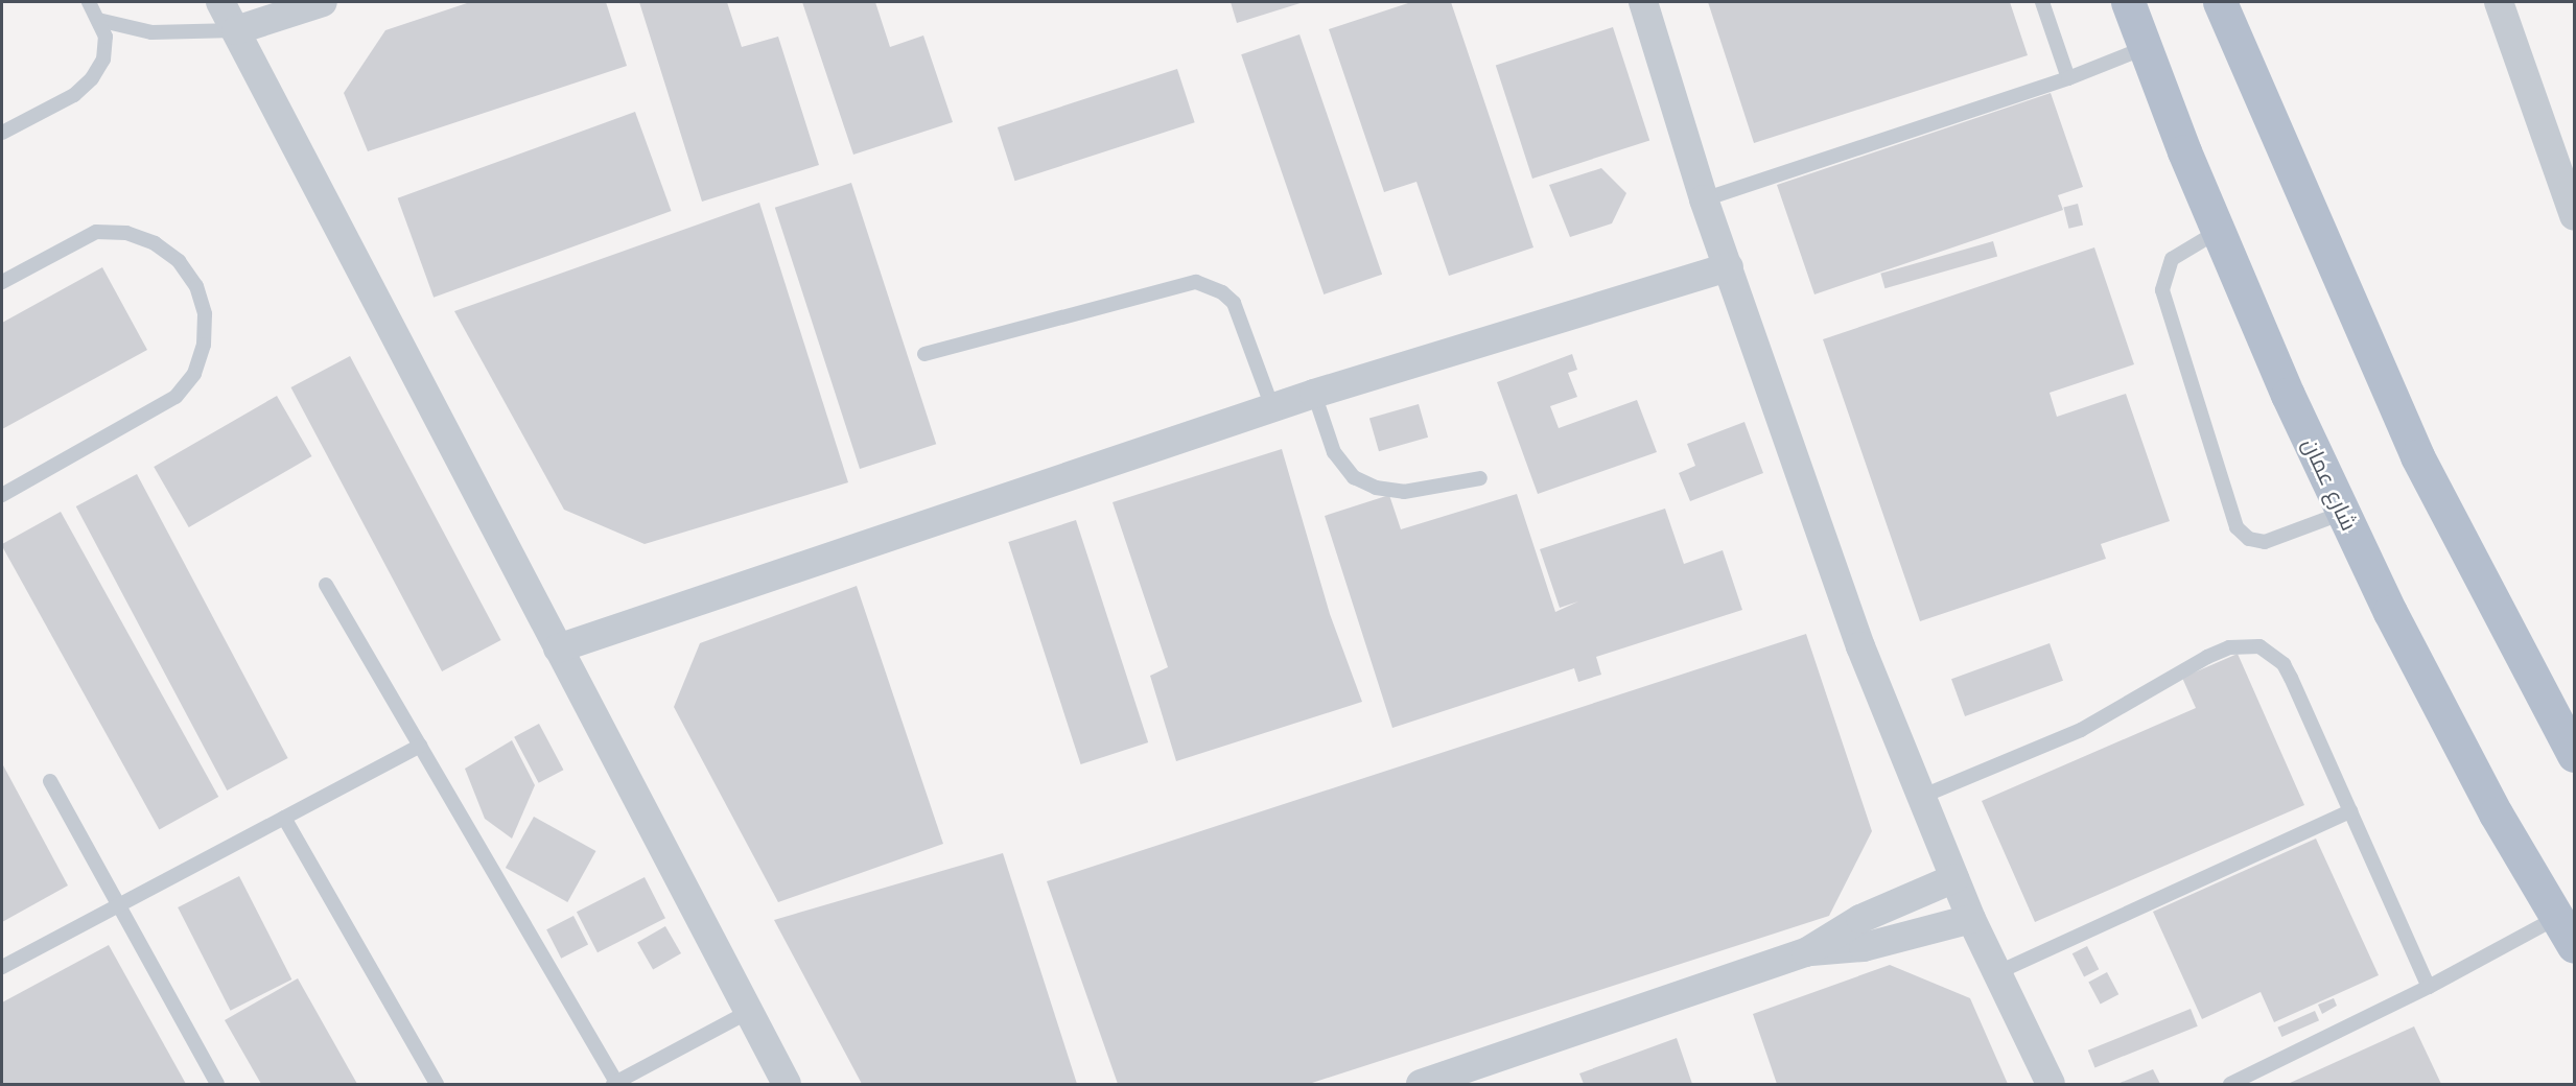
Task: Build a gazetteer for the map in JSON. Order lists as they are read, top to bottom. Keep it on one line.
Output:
{"streets":{"main road":["شارع عمان"]}}
